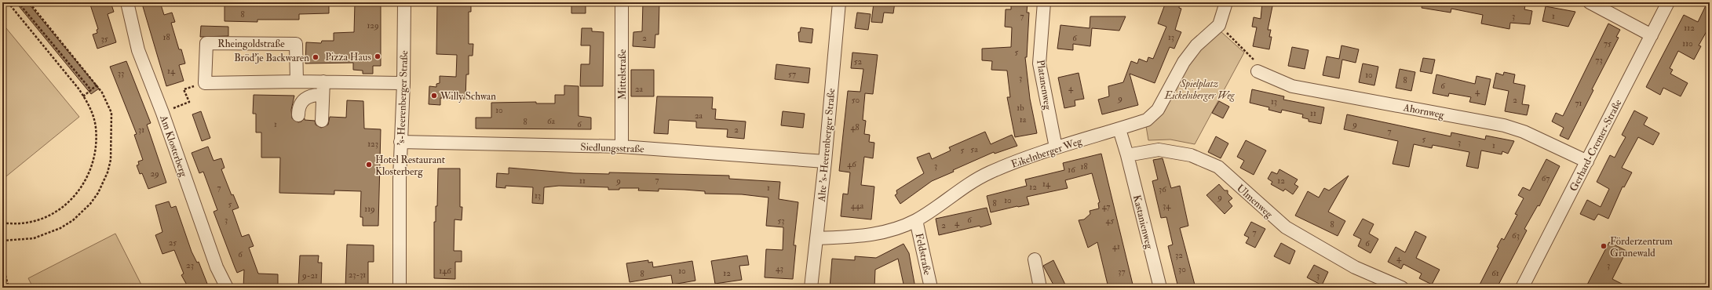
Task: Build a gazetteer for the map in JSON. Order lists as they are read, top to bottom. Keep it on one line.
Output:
{"streets":{"street":["Rheingoldstraße","Mittelstraße","Platanenweg","'s-Heerenberger Straße","Ahornweg","Alte 's-Heerenberger Straße","Gerhard-Cremer-Straße","Am Klosterberg","Siedlungsstraße","Eikelnberger Weg","Ulmenweg","Kastanienweg","Feldstraße"]},"crossings":[["Mittelstraße","Siedlungsstraße"],["Platanenweg","Eikelnberger Weg"],["'s-Heerenberger Straße","Siedlungsstraße"],["Ahornweg","Gerhard-Cremer-Straße"],["Alte 's-Heerenberger Straße","Siedlungsstraße"],["Alte 's-Heerenberger Straße","Eikelnberger Weg"],["Eikelnberger Weg","Feldstraße"],["Ulmenweg","Kastanienweg"]],"parks":["Spielplatz Eickelnberger Weg"],"places":["Pizza Haus","Bröd'je Backwaren","Willy Schwan","Hotel Restaurant Klosterberg","Förderzentrum Grunewald"],"house_numbers":["8","7","3","1","129","112","18","13","2","6","35","75","110","5","73","52","14","33","57","10","3","8","6","4","2a","4","9","50","2","13","71","1b","10","11","2a","1a","6a","8","1","6","9","48","31","2","7","5","3","123","1","5a","5","46","3","18","16","29","67","7","11","9","12","14","12","7","1","36","13","9","10","8","5","44a","34","47","119","3","6","53","45","4","8","2","7","63","25","6","41","6","32","4","23","3","43","30","146","10","37","12","61","8","23-31","9-21","3"]}
